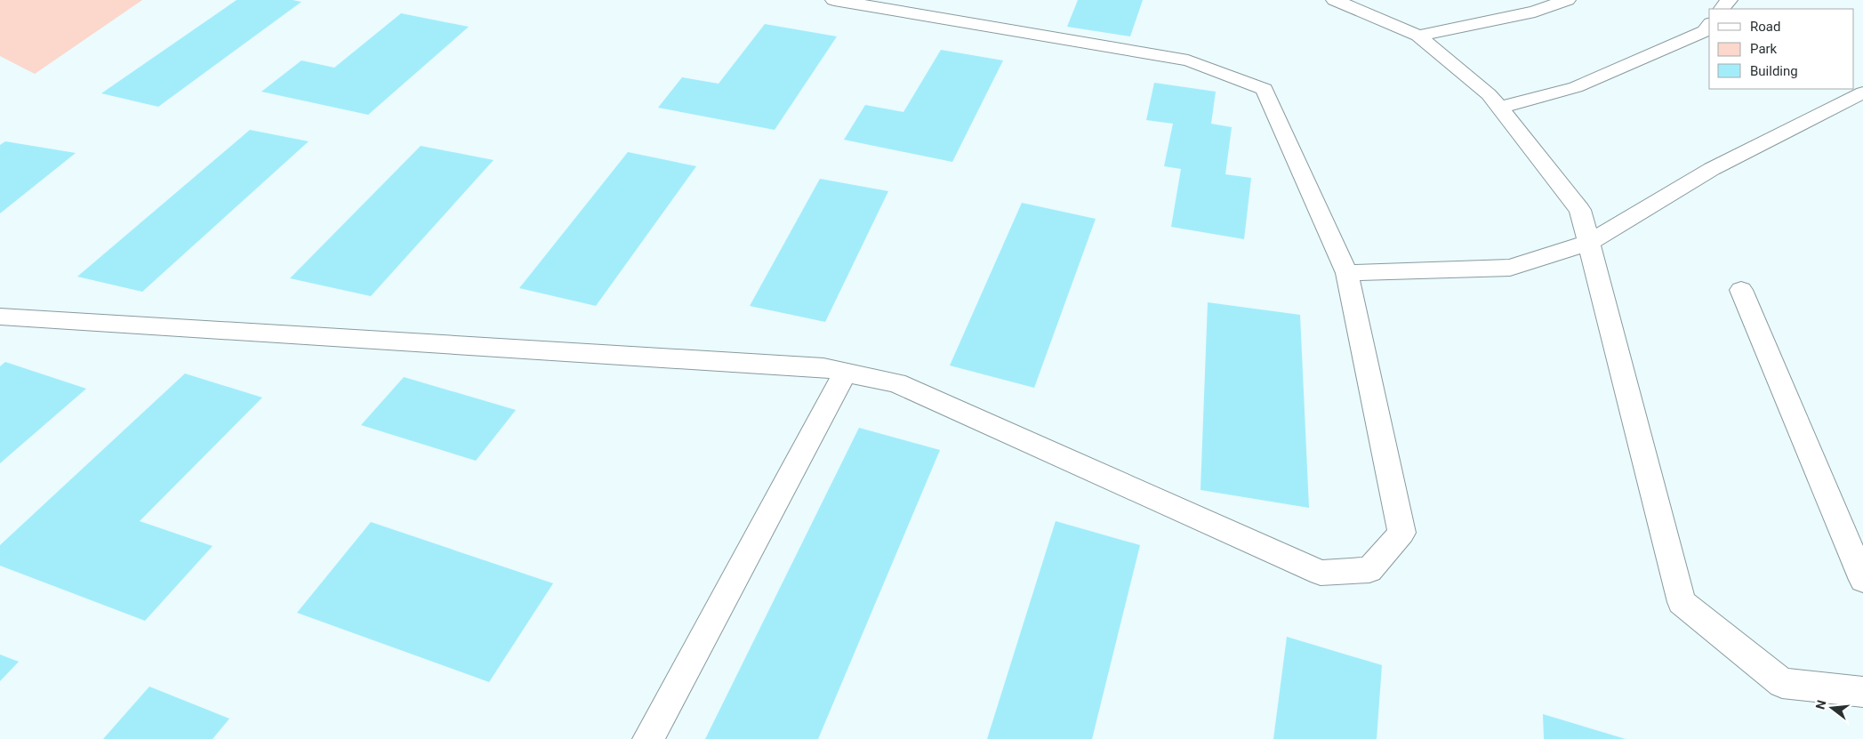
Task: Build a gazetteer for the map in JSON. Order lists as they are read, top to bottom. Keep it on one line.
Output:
{"legend":["Road","Park","Building"],"north":"left"}
